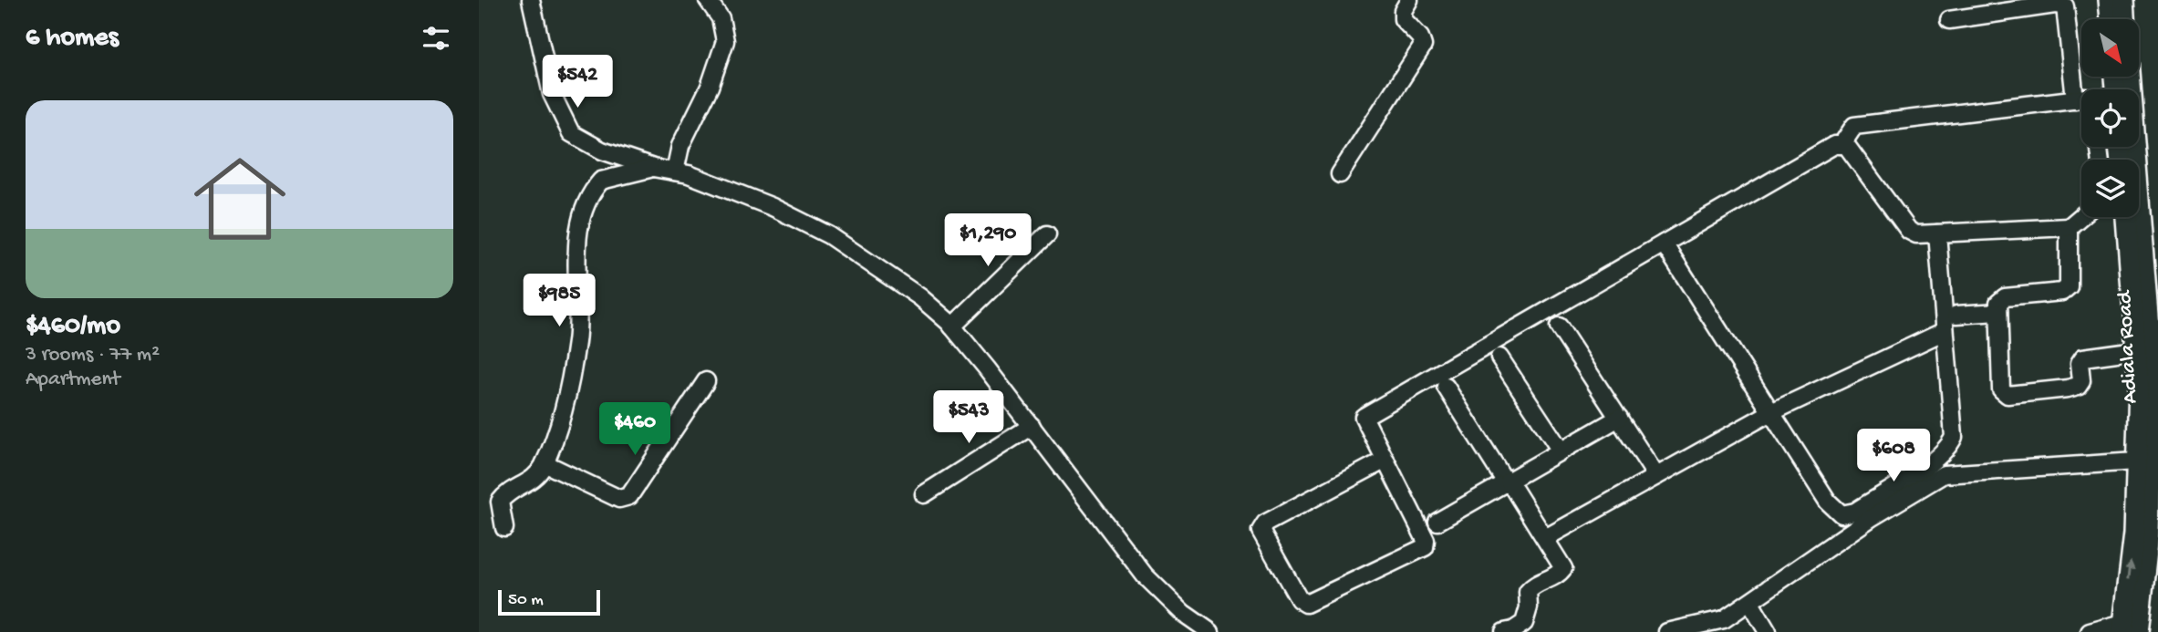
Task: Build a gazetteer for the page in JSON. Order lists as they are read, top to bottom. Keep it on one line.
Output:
{"streets":{"main road":["Adiala Road"]},"scale_bar":"50 m","north":"bottom right","page":{"heading":"6 homes","price":["$542","$1,290","$985","$543","$460","$608"],"list":[{"name":"$460/mo","note":"3 rooms · 77 m² · Apartment"}],"scale":"50 m"}}
